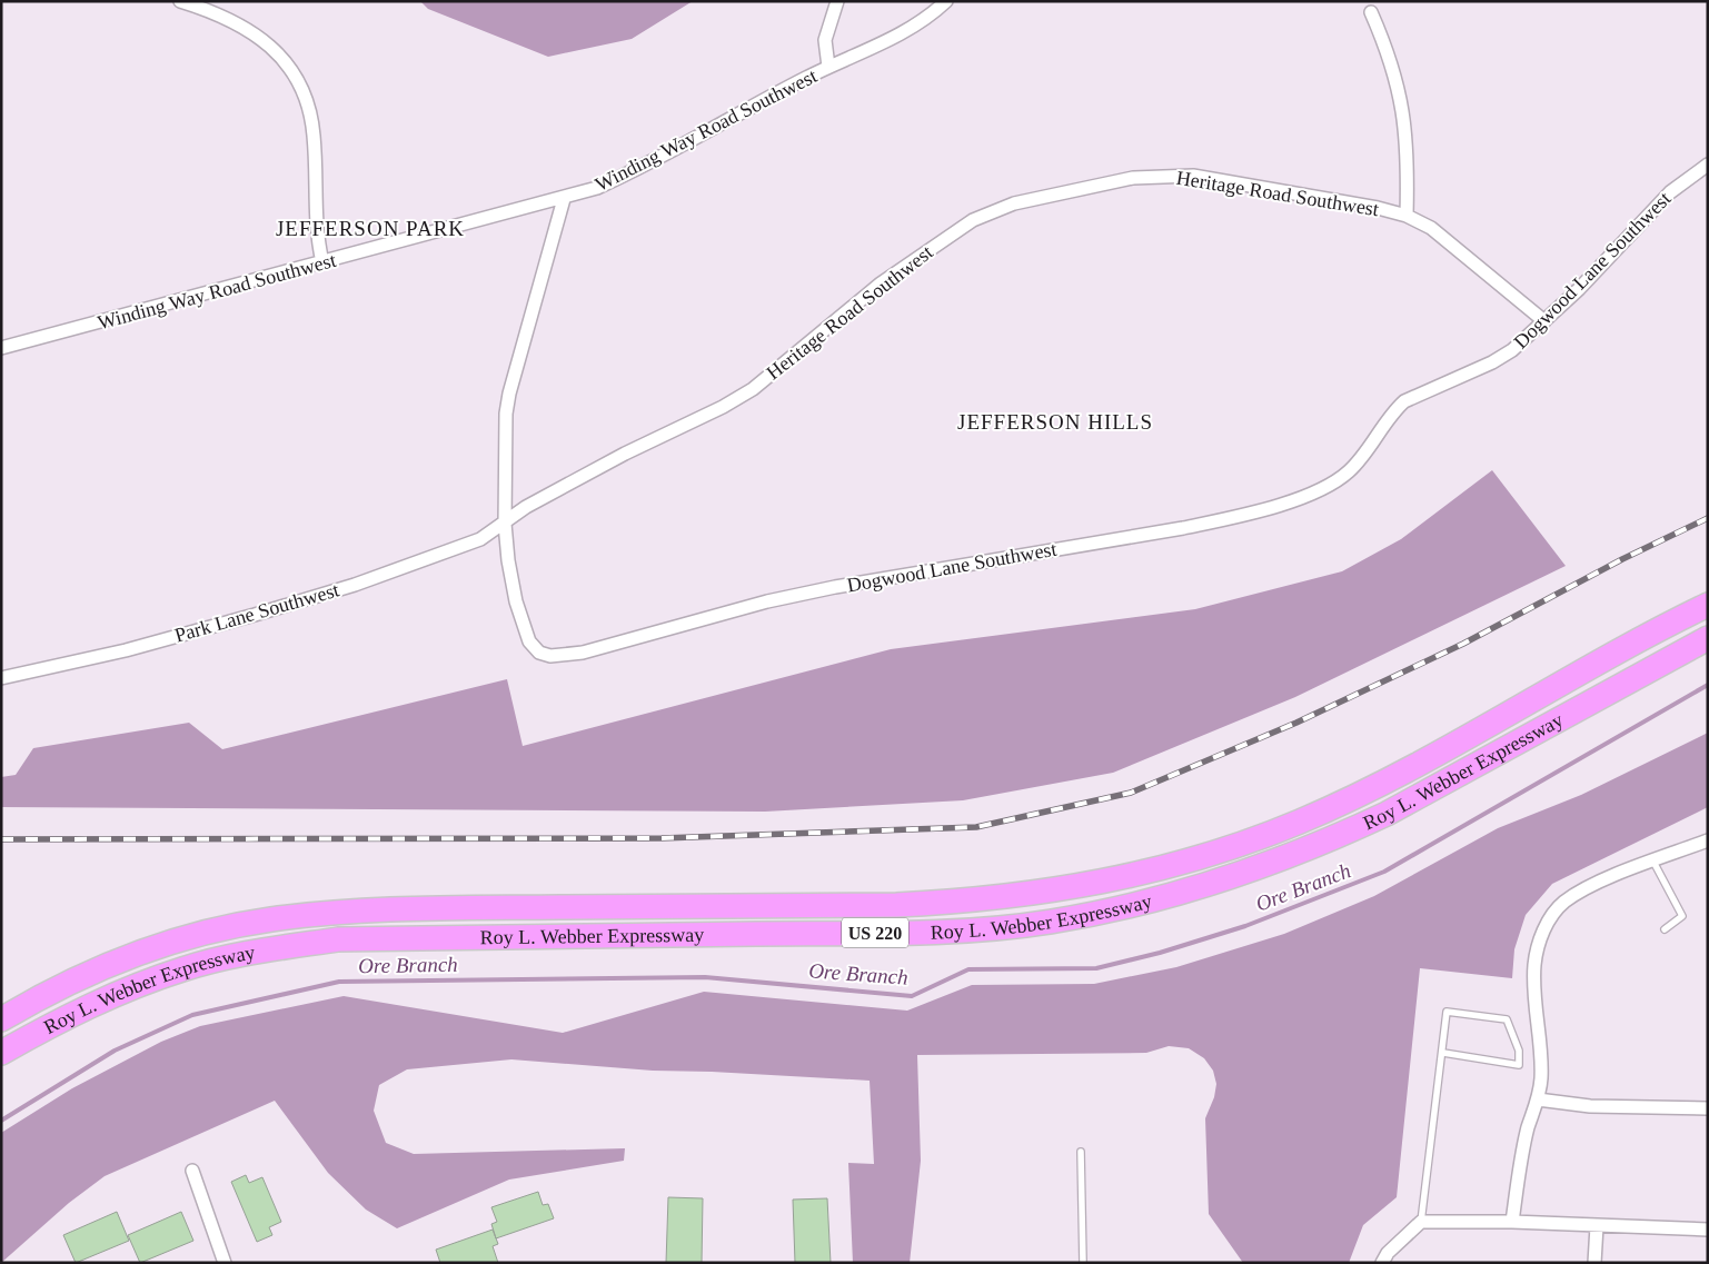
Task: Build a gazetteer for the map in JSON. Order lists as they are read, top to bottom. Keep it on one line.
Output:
{"streets":{"highway":["Roy L. Webber Expressway","US 220"],"street":["Winding Way Road Southwest","Heritage Road Southwest","Dogwood Lane Southwest","Park Lane Southwest"]},"crossings":[["Winding Way Road Southwest","Dogwood Lane Southwest"],["Heritage Road Southwest","Dogwood Lane Southwest"],["Heritage Road Southwest","Park Lane Southwest"],["Dogwood Lane Southwest","Park Lane Southwest"]],"districts":["JEFFERSON PARK","JEFFERSON HILLS"],"water":["Ore Branch"]}
